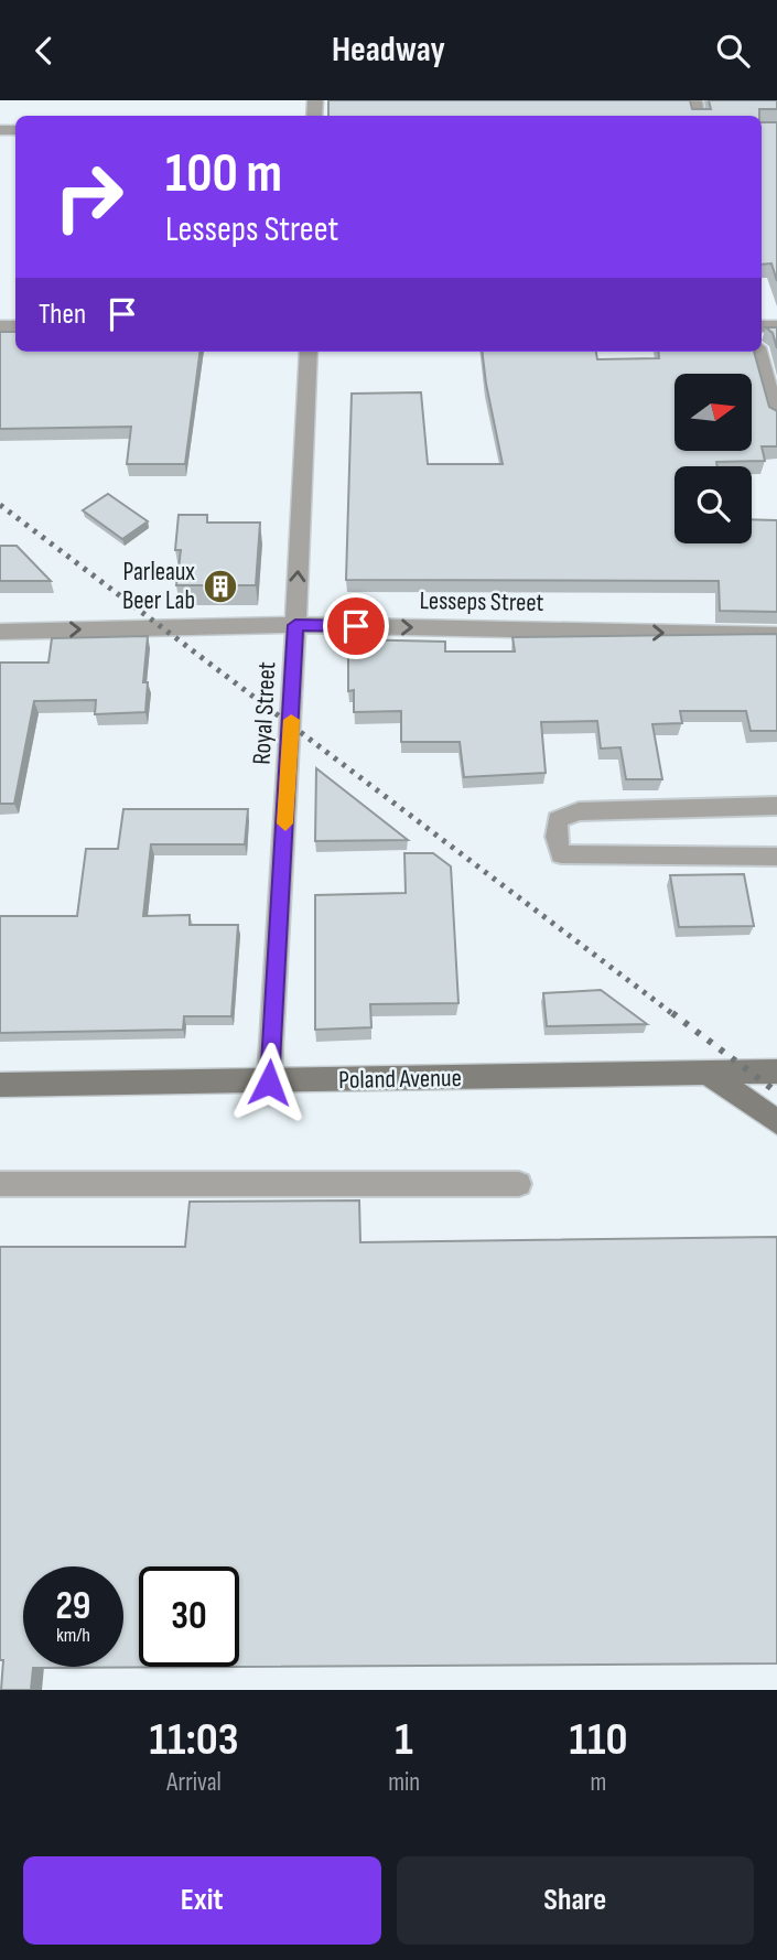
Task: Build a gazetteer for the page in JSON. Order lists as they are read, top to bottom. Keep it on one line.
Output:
{"streets":{"street":["Lesseps Street","Royal Street","Poland Avenue"]},"crossings":[["Lesseps Street","Royal Street"],["Royal Street","Poland Avenue"]],"one_way":["Lesseps Street","Royal Street"],"places":{"building":["Parleaux Beer Lab"]},"north":"right","page":{"header":"Headway","turn":["100 m","Lesseps Street"],"then":"Then","speed":"29 km/h","limit":"30","eta":["11:03","Arrival","1","min","110","m"],"buttons":["Exit","Share"]}}
